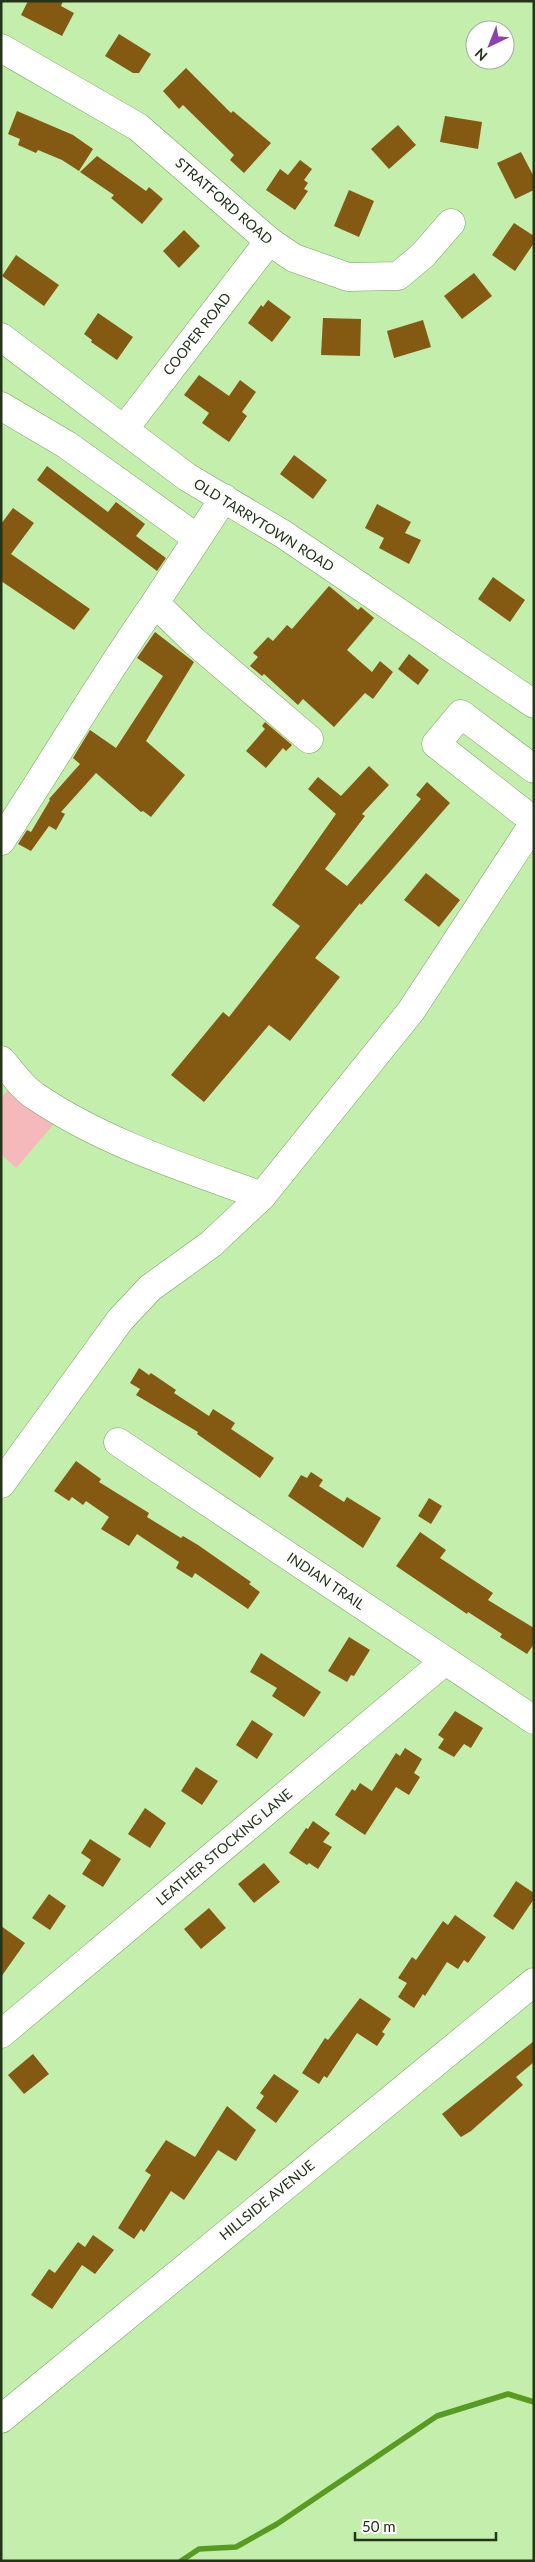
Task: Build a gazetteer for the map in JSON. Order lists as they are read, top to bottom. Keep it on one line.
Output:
{"streets":{"street":["STRATFORD ROAD","COOPER ROAD","OLD TARRYTOWN ROAD","INDIAN TRAIL","LEATHER STOCKING LANE","HILLSIDE AVENUE"]},"crossings":[["STRATFORD ROAD","COOPER ROAD"],["COOPER ROAD","OLD TARRYTOWN ROAD"],["INDIAN TRAIL","LEATHER STOCKING LANE"]],"scale_bar":"50 m","north":"bottom left"}
